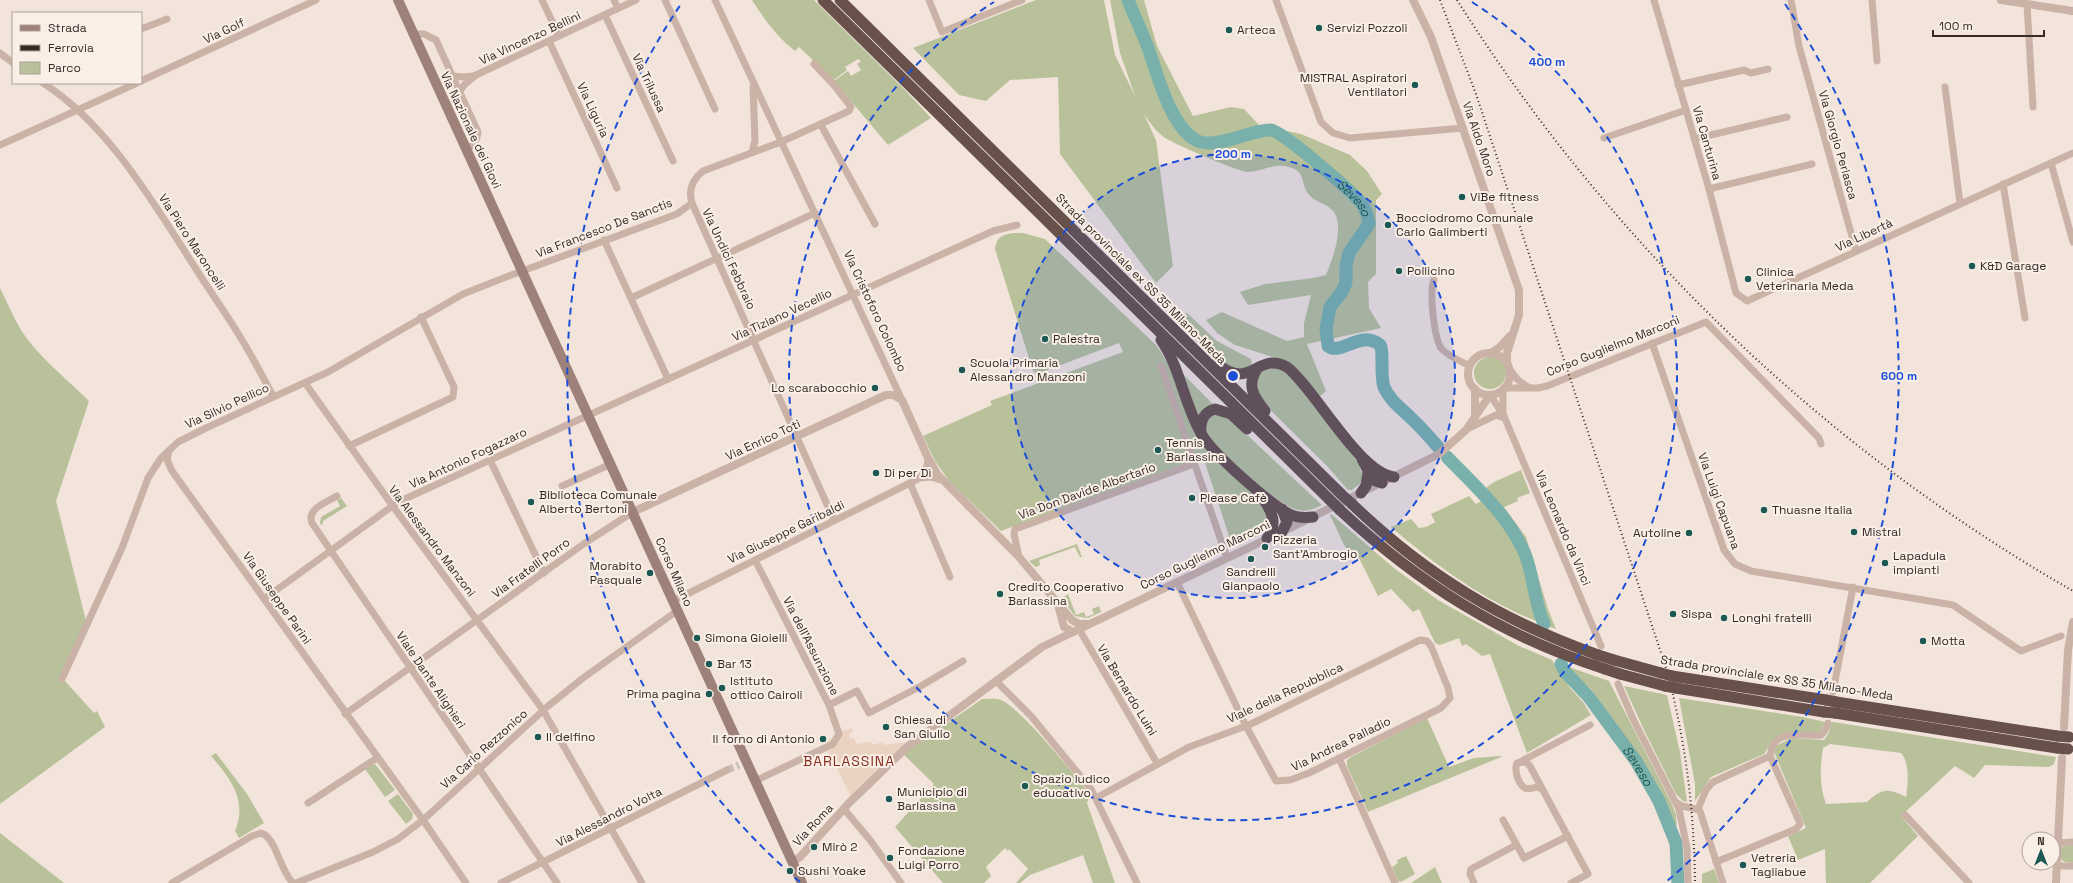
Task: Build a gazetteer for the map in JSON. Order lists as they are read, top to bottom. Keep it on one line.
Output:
{"streets":{"highway":["Strada provinciale ex SS 35 Milano-Meda"],"main road":["Via Nazionale dei Giovi","Corso Milano"],"street":["Via Golf","Via Vincenzo Bellini","Via Trilussa","Via Liguria","Via Aldo Moro","Via Canturina","Via Giorgio Perlasca","Via Francesco De Sanctis","Via Libertà","Via Piero Maroncelli","Via Undici Febbraio","Via Cristoforo Colombo","Via Tiziano Vecellio","Corso Guglielmo Marconi","Via Silvio Pellico","Via Enrico Toti","Via Antonio Fogazzaro","Via Don Davide Albertario","Via Luigi Capuana","Via Leonardo da Vinci","Via Giuseppe Garibaldi","Via Alessandro Manzoni","Via Fratelli Porro","Via Giuseppe Parini","Via dell'Assunzione","Viale Dante Alighieri","Via Bernardo Luini","Viale della Repubblica","Via Andrea Palladio","Via Carlo Rezzonico","Via Alessandro Volta","Via Roma"]},"crossings":[["Via Vincenzo Bellini","Via Trilussa"],["Via Vincenzo Bellini","Via Liguria"],["Via Nazionale dei Giovi","Via Francesco De Sanctis"],["Via Nazionale dei Giovi","Via Silvio Pellico"],["Via Nazionale dei Giovi","Corso Milano"],["Via Aldo Moro","Corso Guglielmo Marconi"],["Via Canturina","Via Libertà"],["Via Giorgio Perlasca","Via Libertà"],["Via Francesco De Sanctis","Via Undici Febbraio"],["Via Francesco De Sanctis","Via Silvio Pellico"],["Via Francesco De Sanctis","Corso Milano"],["Via Piero Maroncelli","Via Silvio Pellico"],["Via Undici Febbraio","Via Tiziano Vecellio"],["Via Undici Febbraio","Via Enrico Toti"],["Via Undici Febbraio","Via Giuseppe Garibaldi"],["Strada provinciale ex SS 35 Milano-Meda","Via Leonardo da Vinci"],["Via Cristoforo Colombo","Via Tiziano Vecellio"],["Via Cristoforo Colombo","Corso Guglielmo Marconi"],["Via Cristoforo Colombo","Via Enrico Toti"],["Via Cristoforo Colombo","Via Don Davide Albertario"],["Via Cristoforo Colombo","Via Bernardo Luini"],["Via Tiziano Vecellio","Via Antonio Fogazzaro"],["Via Tiziano Vecellio","Corso Milano"],["Corso Guglielmo Marconi","Via Luigi Capuana"],["Corso Guglielmo Marconi","Via Bernardo Luini"],["Corso Guglielmo Marconi","Via Roma"],["Via Silvio Pellico","Via Alessandro Manzoni"],["Via Silvio Pellico","Corso Milano"],["Via Silvio Pellico","Via Giuseppe Parini"],["Via Enrico Toti","Via Fratelli Porro"],["Via Enrico Toti","Corso Milano"],["Via Antonio Fogazzaro","Via Alessandro Manzoni"],["Via Antonio Fogazzaro","Corso Milano"],["Via Antonio Fogazzaro","Via Giuseppe Parini"],["Via Antonio Fogazzaro","Viale Dante Alighieri"],["Via Giuseppe Garibaldi","Corso Milano"],["Via Giuseppe Garibaldi","Via dell'Assunzione"],["Via Alessandro Manzoni","Via Fratelli Porro"],["Via Alessandro Manzoni","Via Carlo Rezzonico"],["Via Alessandro Manzoni","Via Alessandro Volta"],["Via Fratelli Porro","Corso Milano"],["Via Fratelli Porro","Via Giuseppe Parini"],["Via Fratelli Porro","Viale Dante Alighieri"],["Corso Milano","Via dell'Assunzione"],["Corso Milano","Via Carlo Rezzonico"],["Corso Milano","Via Roma"],["Via Giuseppe Parini","Via Carlo Rezzonico"],["Viale Dante Alighieri","Via Carlo Rezzonico"],["Viale Dante Alighieri","Via Alessandro Volta"],["Via Bernardo Luini","Viale della Repubblica"],["Viale della Repubblica","Via Andrea Palladio"]],"districts":["BARLASSINA"],"water":["Seveso"],"places":["Servizi Pozzoli","Arteca","MISTRAL Aspiratori Ventilatori","ViBe fitness","Bocciodromo Comunale Carlo Galimberti","K&D Garage","Pollicino","Clinica Veterinaria Meda","Palestra","Scuola Primaria Alessandro Manzoni","Lo scarabocchio","Tennis Barlassina","Di per Dì","Please Cafè","Biblioteca Comunale Alberto Bertoni","Thuasne Italia","Mistral","Autoline","Pizzeria Sant'Ambrogio","Sandrelli Gianpaolo","Lapadula impianti","Morabito Pasquale","Credito Cooperativo Barlassina","Sispa","Longhi fratelli","Simona Gioielli","Motta","Bar 13","Istituto ottico Cairoli","Prima pagina","Chiesa di San Giulio","Il delfino","Il forno di Antonio","Spazio ludico educativo","Municipio di Barlassina","Mirò 2","Fondazione Luigi Porro","Vetreria Tagliabue","Sushi Yoake"],"legend":["Strada","Ferrovia","Parco"],"scale_bar":"100 m","north":"top","rings":["400 m","200 m","600 m"]}
